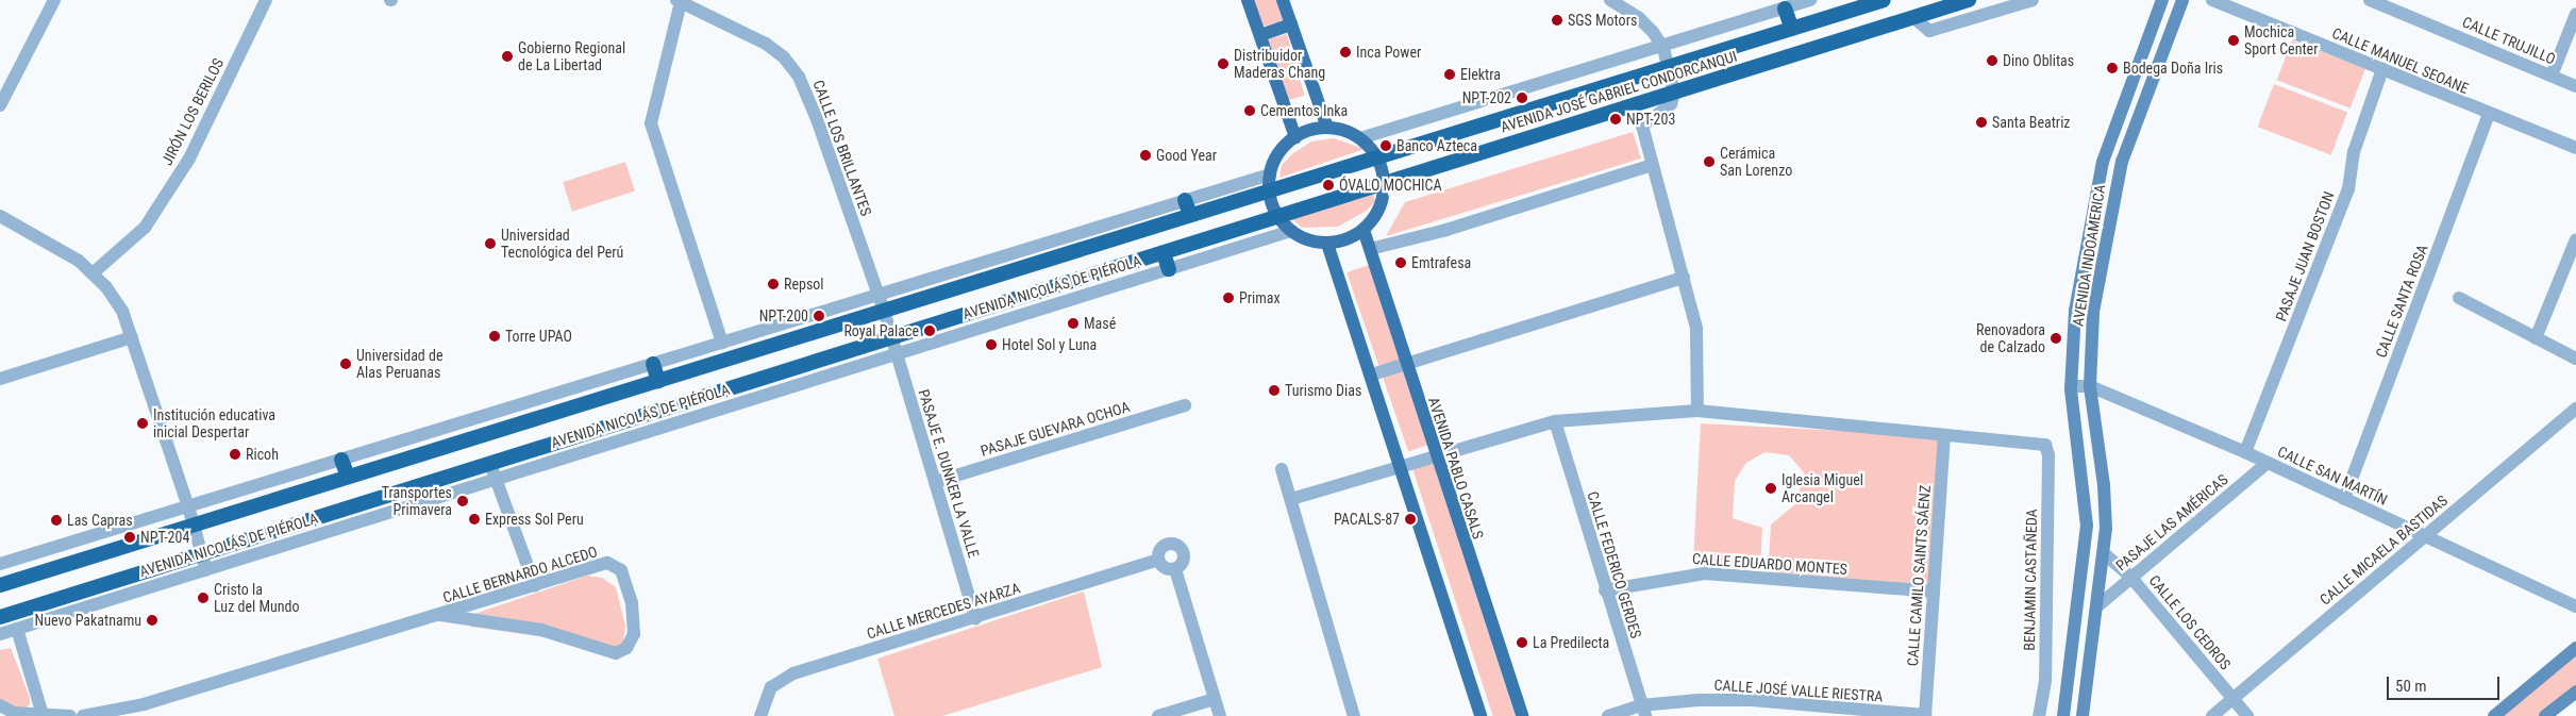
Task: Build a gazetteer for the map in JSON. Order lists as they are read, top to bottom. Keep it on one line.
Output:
{"streets":{"highway":["AVENIDA JOSÉ GABRIEL CONDORCANQUI","AVENIDA NICOLÁS DE PIÉROLA"],"main road":["AVENIDA INDOAMERICA","AVENIDA PABLO CASALS"],"street":["CALLE TRUJILLO","CALLE MANUEL SEOANE","JIRÓN LOS BERILOS","CALLE LOS BRILLANTES","PASAJE JUAN BOSTON","CALLE SANTA ROSA","PASAJE GUEVARA OCHOA","PASAJE E. DUNKER LA VALLE","CALLE SAN MARTÍN","PASAJE LAS AMÉRICAS","CALLE MICAELA BASTIDAS","CALLE EDUARDO MONTES","CALLE FEDERICO GERDES","CALLE BERNARDO ALCEDO","CALLE CAMILO SAINTS SÁENZ","BENJAMIN CASTAÑEDA","CALLE MERCEDES AYARZA","CALLE LOS CEDROS","CALLE JOSÉ VALLE RIESTRA"]},"crossings":[["CALLE MANUEL SEOANE","PASAJE JUAN BOSTON"],["CALLE MANUEL SEOANE","CALLE SANTA ROSA"],["AVENIDA JOSÉ GABRIEL CONDORCANQUI","AVENIDA NICOLÁS DE PIÉROLA"],["CALLE LOS BRILLANTES","AVENIDA NICOLÁS DE PIÉROLA"],["CALLE LOS BRILLANTES","PASAJE E. DUNKER LA VALLE"],["AVENIDA INDOAMERICA","CALLE SAN MARTÍN"],["AVENIDA INDOAMERICA","PASAJE LAS AMÉRICAS"],["AVENIDA INDOAMERICA","CALLE LOS CEDROS"],["PASAJE JUAN BOSTON","CALLE SAN MARTÍN"],["AVENIDA NICOLÁS DE PIÉROLA","PASAJE E. DUNKER LA VALLE"],["CALLE SANTA ROSA","CALLE SAN MARTÍN"],["PASAJE GUEVARA OCHOA","PASAJE E. DUNKER LA VALLE"],["PASAJE E. DUNKER LA VALLE","CALLE MERCEDES AYARZA"],["CALLE SAN MARTÍN","PASAJE LAS AMÉRICAS"],["CALLE SAN MARTÍN","CALLE MICAELA BASTIDAS"],["PASAJE LAS AMÉRICAS","CALLE LOS CEDROS"],["CALLE MICAELA BASTIDAS","CALLE LOS CEDROS"],["CALLE EDUARDO MONTES","CALLE FEDERICO GERDES"],["CALLE EDUARDO MONTES","CALLE CAMILO SAINTS SÁENZ"],["CALLE FEDERICO GERDES","CALLE JOSÉ VALLE RIESTRA"],["CALLE CAMILO SAINTS SÁENZ","BENJAMIN CASTAÑEDA"],["CALLE CAMILO SAINTS SÁENZ","CALLE JOSÉ VALLE RIESTRA"]],"places":["SGS Motors","Mochica Sport Center","Inca Power","Gobierno Regional de La Libertad","Dino Oblitas","Distribuidor Maderas Chang","Bodega Doña Iris","Elektra","NPT-202","Cementos Inka","NPT-203","Santa Beatriz","Banco Azteca","Good Year","Cerámica San Lorenzo","ÓVALO MOCHICA","Universidad Tecnológica del Perú","Emtrafesa","Repsol","Primax","NPT-200","Masé","Royal Palace","Torre UPAO","Renovadora de Calzado","Hotel Sol y Luna","Universidad de Alas Peruanas","Turismo Dias","Institución educativa inicial Despertar","Ricoh","Iglesia Miguel Arcangel","Transportes Primavera","Express Sol Peru","PACALS-87","Las Capras","NPT-204","Cristo la Luz del Mundo","Nuevo Pakatnamu","La Predilecta"],"scale_bar":"50 m"}
